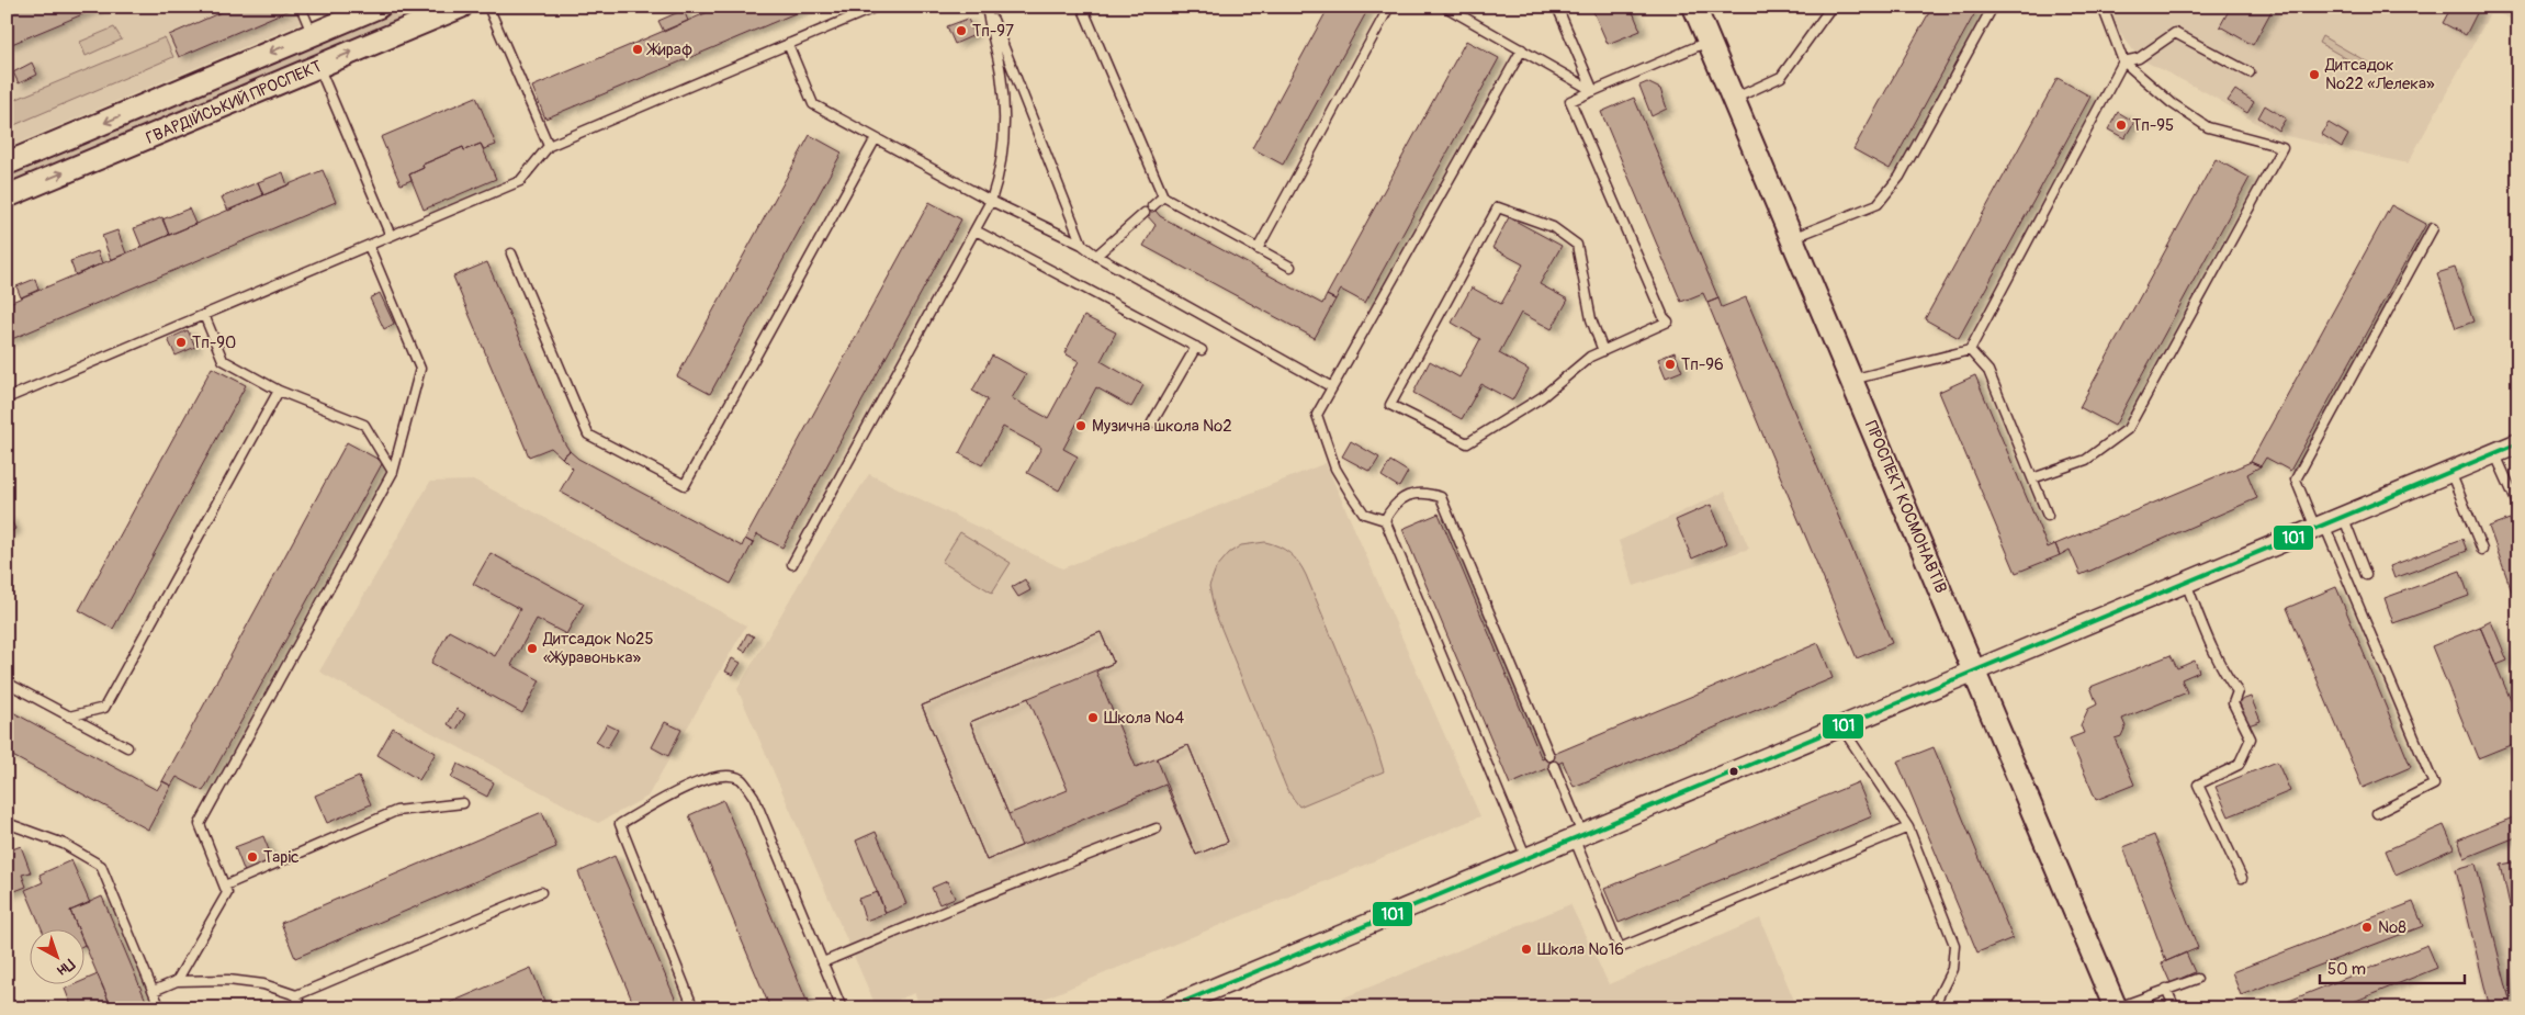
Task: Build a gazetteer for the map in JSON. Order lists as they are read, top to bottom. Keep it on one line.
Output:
{"streets":{"main road":["ГВАРДІЙСЬКИЙ ПРОСПЕКТ","ПРОСПЕКТ КОСМОНАВТІВ"]},"places":["Тп-97","Жираф","Дитсадок №22 «Лелека»","Тп-95","Тп-90","Тп-96","Музична школа №2","Дитсадок №25 «Журавонька»","Школа №4","Таріс","№8","Школа №16"],"lines":["transit line 101"],"scale_bar":"50 m","north":"bottom right"}
